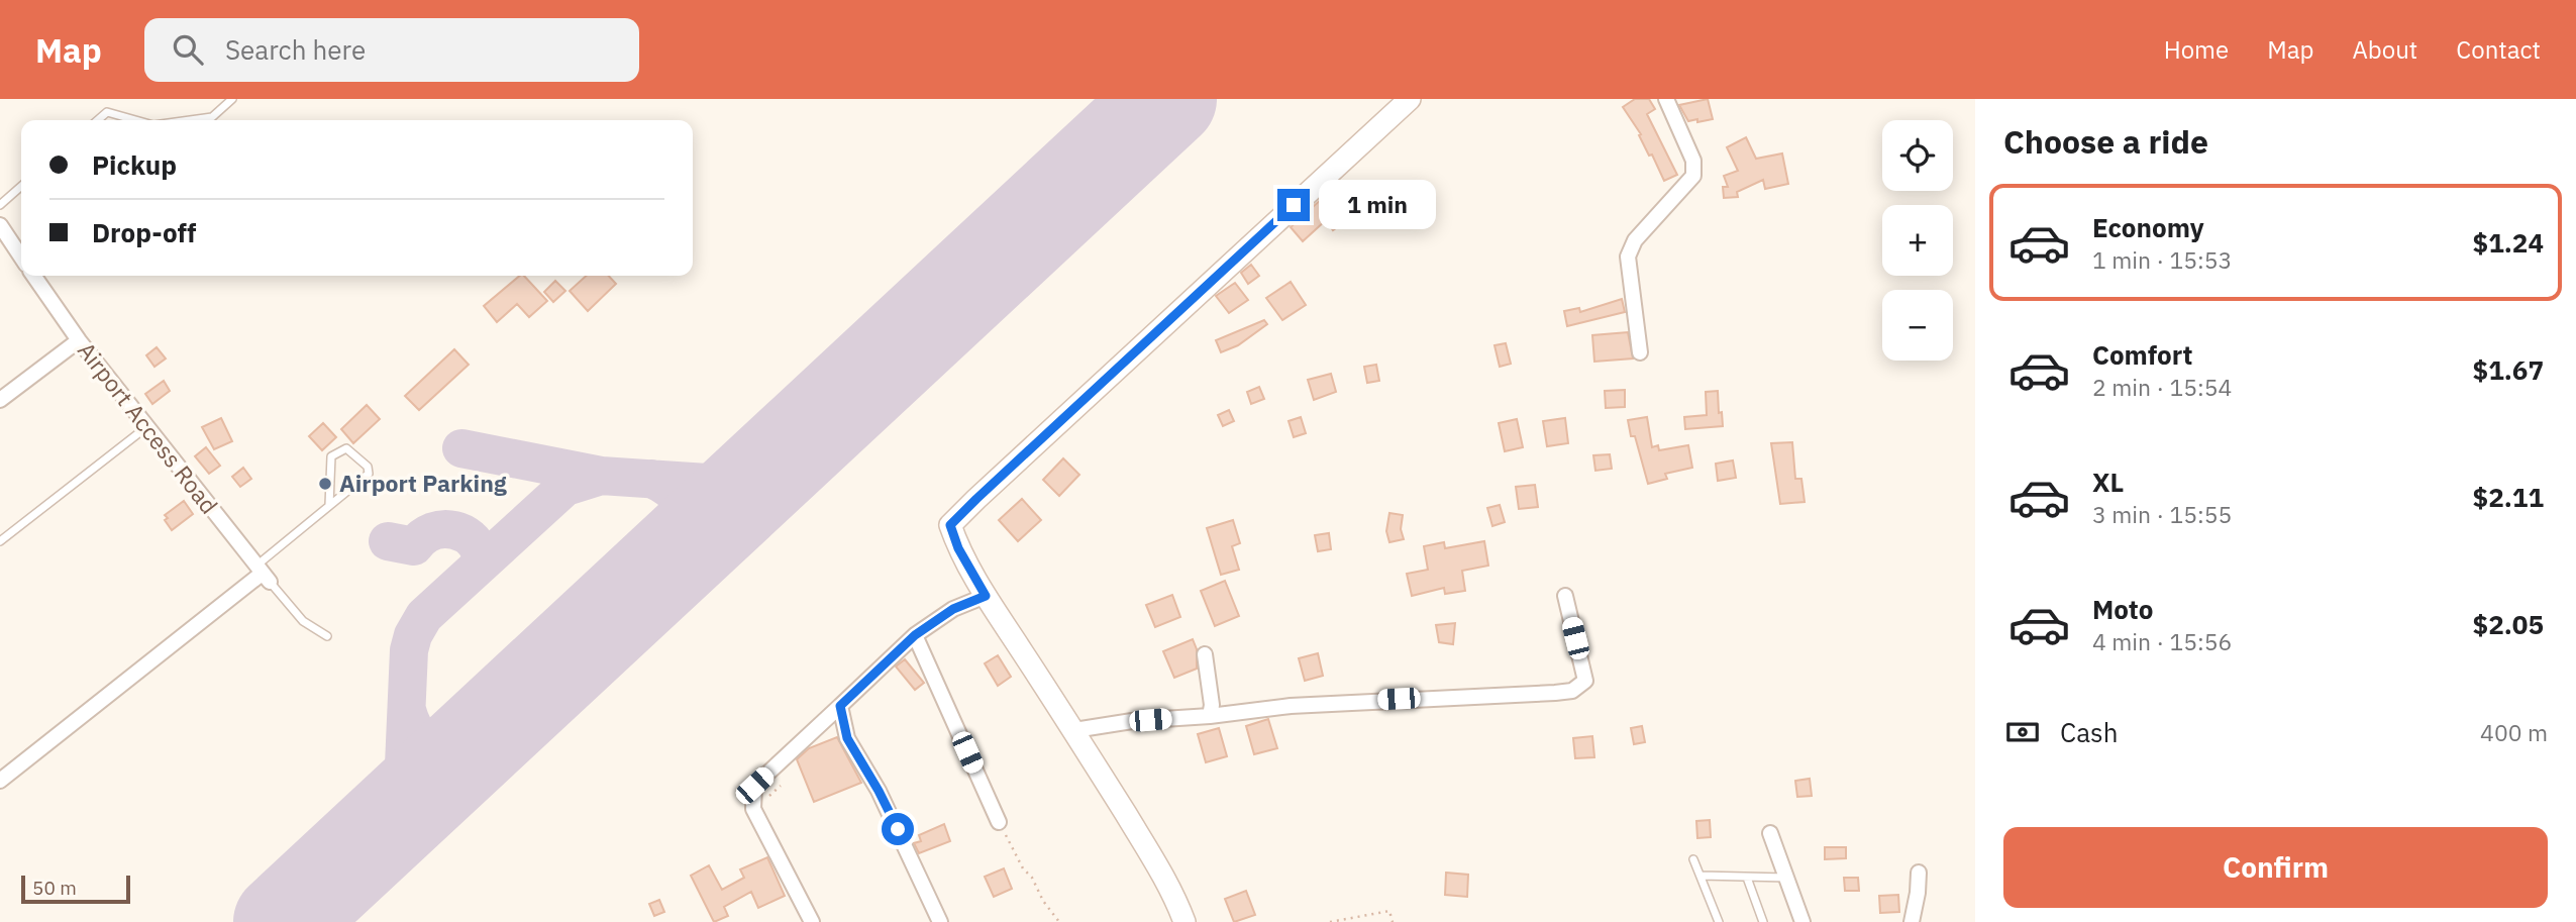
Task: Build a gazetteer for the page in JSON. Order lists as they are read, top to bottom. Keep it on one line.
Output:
{"streets":{"street":["Airport Access Road"]},"places":["Airport Parking"],"scale_bar":"50 m","page":{"header":"Map","search":"Search here","nav":["Home","Map","About","Contact"],"heading":"Choose a ride","map_buttons":["+","−"],"banner":["Pickup","Drop-off"],"bubble":"1 min","list":[{"name":"Economy","note":"1 min · 15:53","value":"$1.24"},{"name":"Comfort","note":"2 min · 15:54","value":"$1.67"},{"name":"XL","note":"3 min · 15:55","value":"$2.11"},{"name":"Moto","note":"4 min · 15:56","value":"$2.05"}],"pay":["Cash","400 m"],"buttons":"Confirm","scale":"50 m"}}
